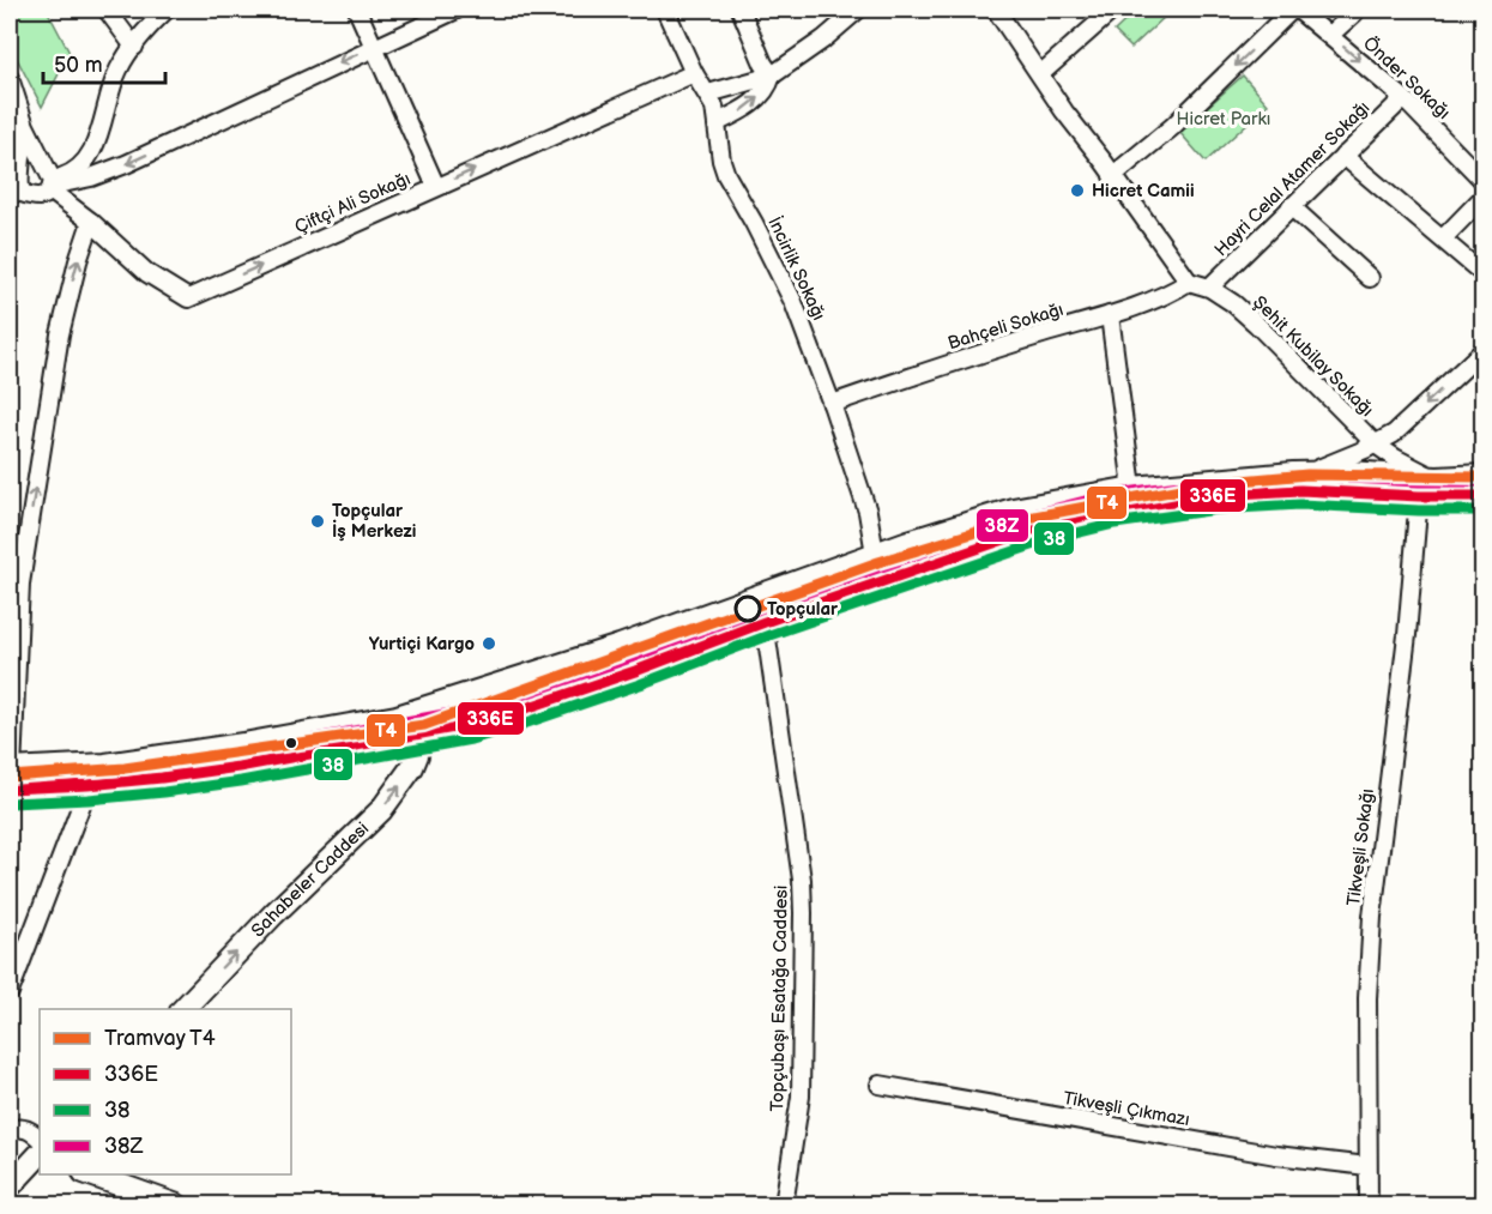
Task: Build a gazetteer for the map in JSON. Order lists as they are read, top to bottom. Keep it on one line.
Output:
{"streets":{"main road":["Sahabeler Caddesi"],"street":["Önder Sokağı","Hayri Celal Atamer Sokağı","Çiftçi Ali Sokağı","İncirlik Sokağı","Bahçeli Sokağı","Şehit Kubilay Sokağı","Tikveşli Sokağı","Topçubaşı Esatağa Caddesi","Tikveşli Çıkmazı"]},"crossings":[["Önder Sokağı","Hayri Celal Atamer Sokağı"],["Hayri Celal Atamer Sokağı","Şehit Kubilay Sokağı"],["Çiftçi Ali Sokağı","İncirlik Sokağı"],["İncirlik Sokağı","Bahçeli Sokağı"],["Bahçeli Sokağı","Şehit Kubilay Sokağı"],["Tikveşli Sokağı","Tikveşli Çıkmazı"]],"one_way":["Önder Sokağı","Çiftçi Ali Sokağı","Sahabeler Caddesi"],"parks":["Hicret Parkı"],"places":["Hicret Camii","Topçular İş Merkezi","Topçular","Yurtiçi Kargo"],"lines":["tram line T4","transit line 38Z","transit line 336E","transit line 38"],"legend":["Tramvay T4","336E","38","38Z"],"scale_bar":"50 m"}
